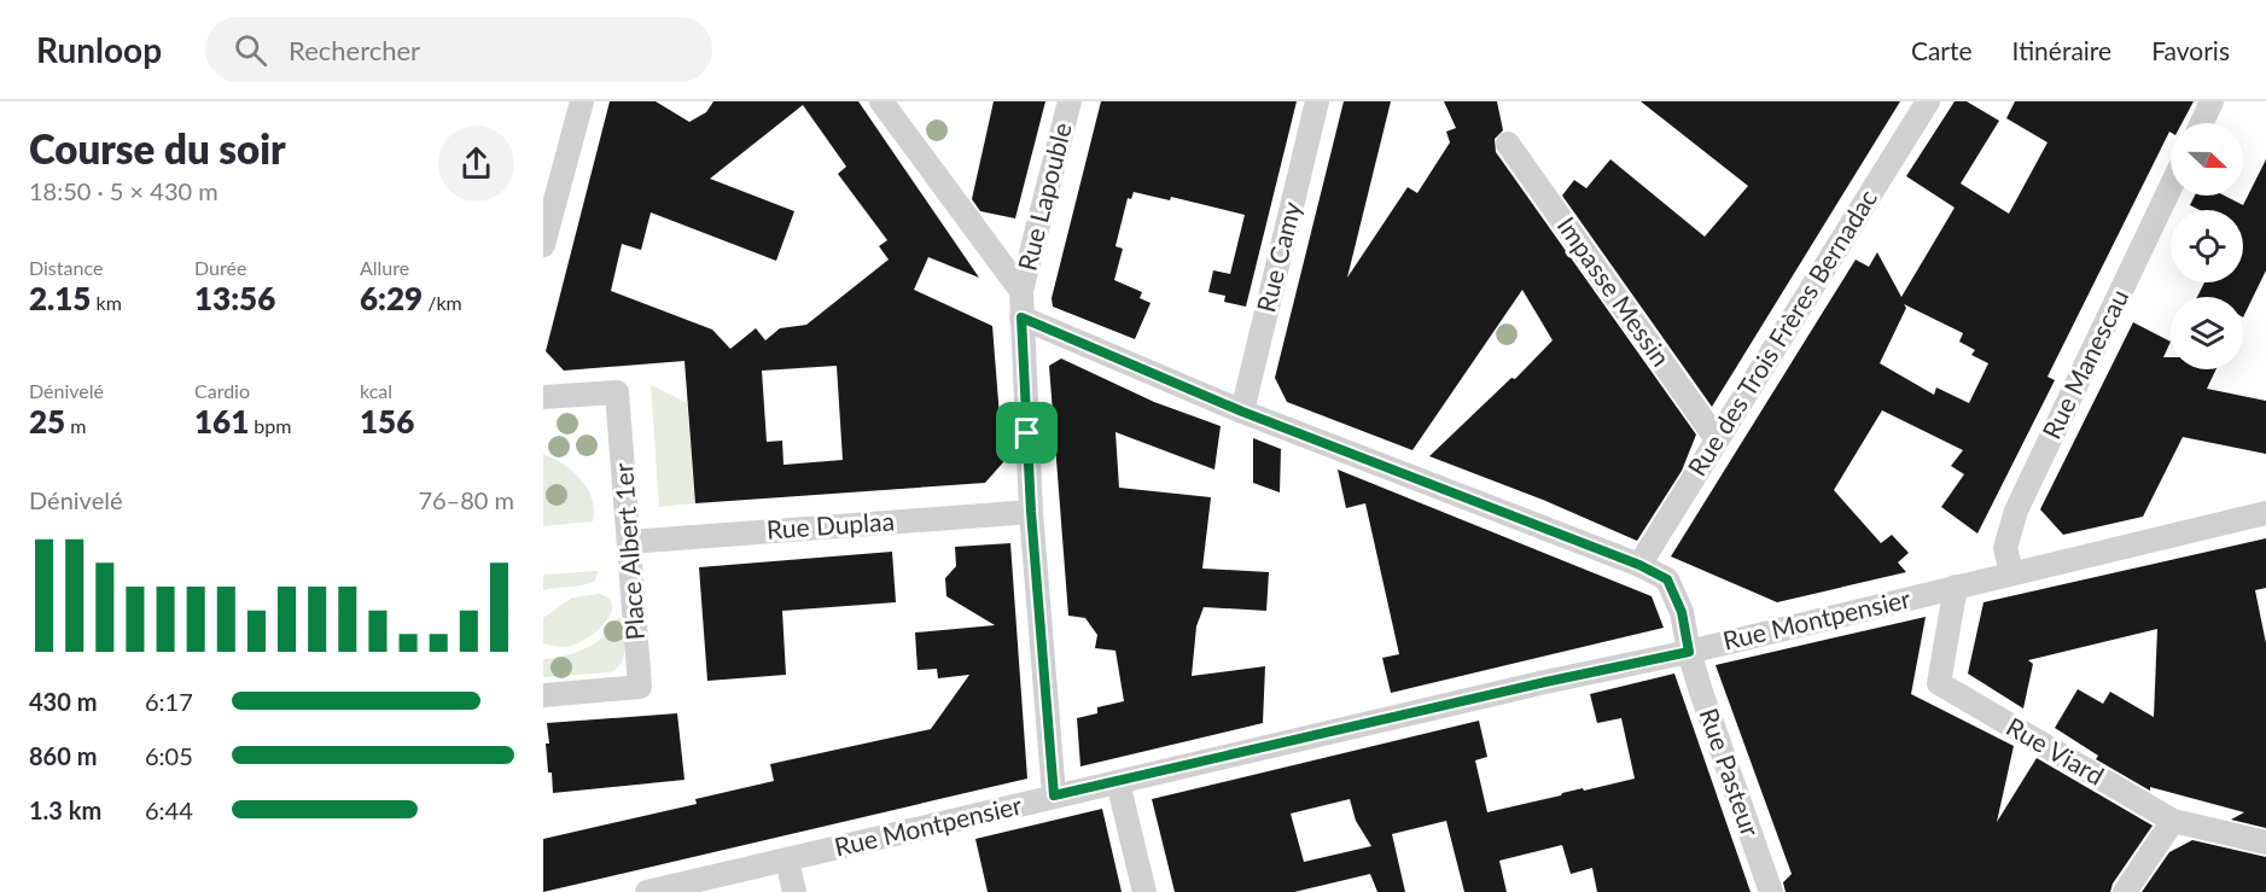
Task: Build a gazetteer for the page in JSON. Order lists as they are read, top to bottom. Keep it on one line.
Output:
{"streets":{"street":["Rue Lapouble","Rue Camy","Impasse Messin","Rue des Trois Frères Bernadac","Rue Manescau","Rue Duplaa","Place Albert 1er","Rue Montpensier","Rue Viard","Rue Pasteur"]},"crossings":[["Rue Lapouble","Rue Duplaa"],["Rue Lapouble","Rue Montpensier"],["Rue Lapouble","Rue Pasteur"],["Rue Camy","Rue Pasteur"],["Impasse Messin","Rue des Trois Frères Bernadac"],["Rue des Trois Frères Bernadac","Rue Pasteur"],["Rue Manescau","Rue Montpensier"],["Rue Duplaa","Place Albert 1er"],["Rue Montpensier","Rue Viard"],["Rue Montpensier","Rue Pasteur"]],"north":"right","page":{"header":"Runloop","search":"Rechercher","nav":["Carte","Itinéraire","Favoris"],"heading":["Course du soir","18:50 · 5 × 430 m"],"stats":[["Distance","2.15 km"],["Durée","13:56"],["Allure","6:29 /km"],["Dénivelé","25 m"],["Cardio","161 bpm"],["kcal","156"]],"chart":["Dénivelé","76–80 m"],"list":[{"name":"430 m","note":"6:17"},{"name":"860 m","note":"6:05"},{"name":"1.3 km","note":"6:44"}]}}
